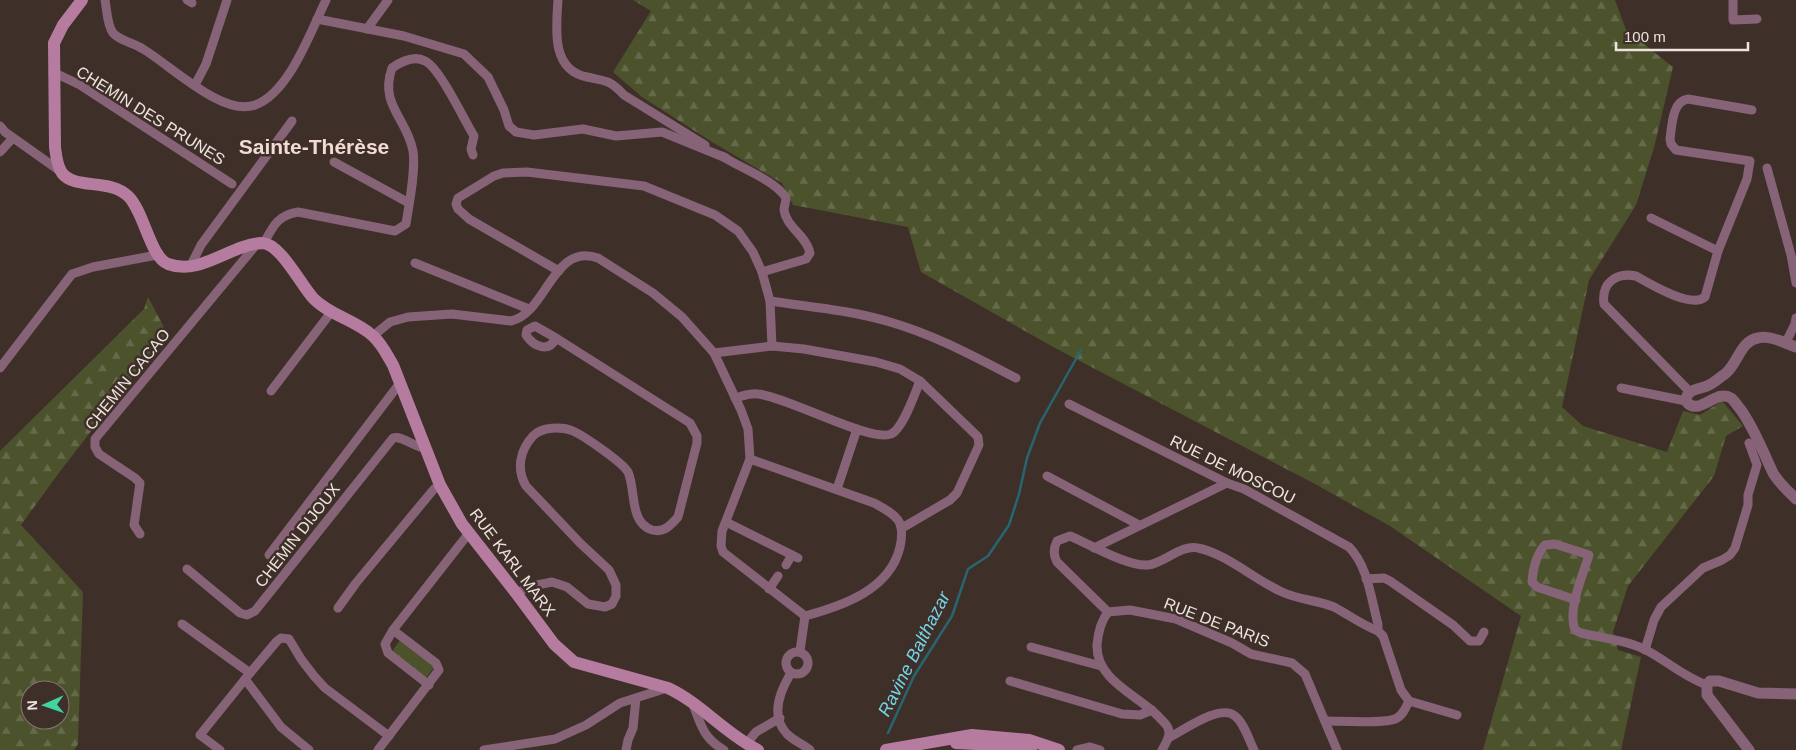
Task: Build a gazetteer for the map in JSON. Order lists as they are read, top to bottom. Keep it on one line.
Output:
{"streets":{"main road":["RUE KARL MARX"],"street":["CHEMIN DES PRUNES","CHEMIN CACAO","RUE DE MOSCOU","CHEMIN DIJOUX","RUE DE PARIS"]},"crossings":[["CHEMIN CACAO","RUE KARL MARX"],["CHEMIN DIJOUX","RUE KARL MARX"]],"districts":["Sainte-Thérèse"],"water":["Ravine Balthazar"],"scale_bar":"100 m","north":"left"}
